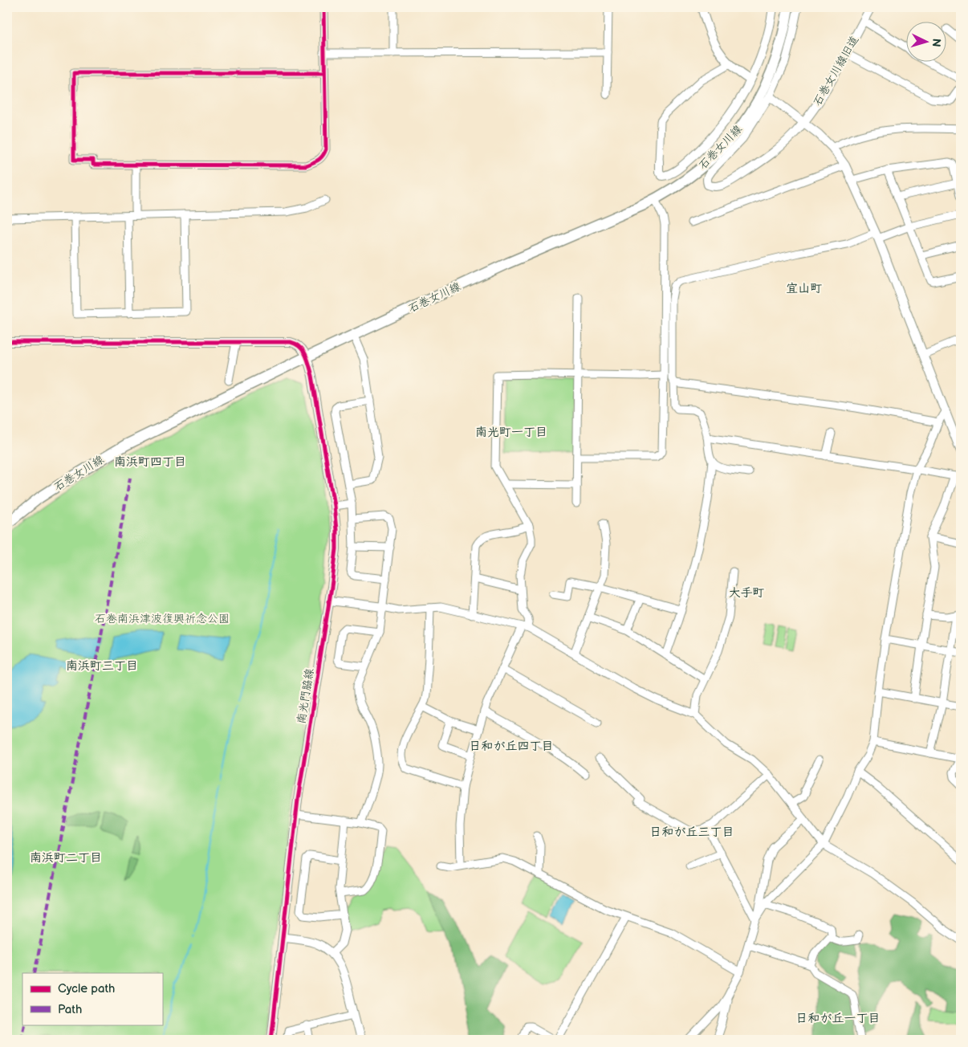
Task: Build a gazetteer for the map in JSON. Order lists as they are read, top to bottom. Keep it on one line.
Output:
{"streets":{"main road":["石巻女川線"],"street":["石巻女川線旧道","南光門脇線"]},"crossings":[["石巻女川線","南光門脇線"]],"districts":["宜山町","南光町一丁目","南浜町四丁目","大手町","南浜町三丁目","日和が丘四丁目","日和が丘三丁目","南浜町二丁目","日和が丘一丁目"],"parks":["石巻南浜津波復興祈念公園"],"legend":["Cycle path","Path"],"north":"right"}
